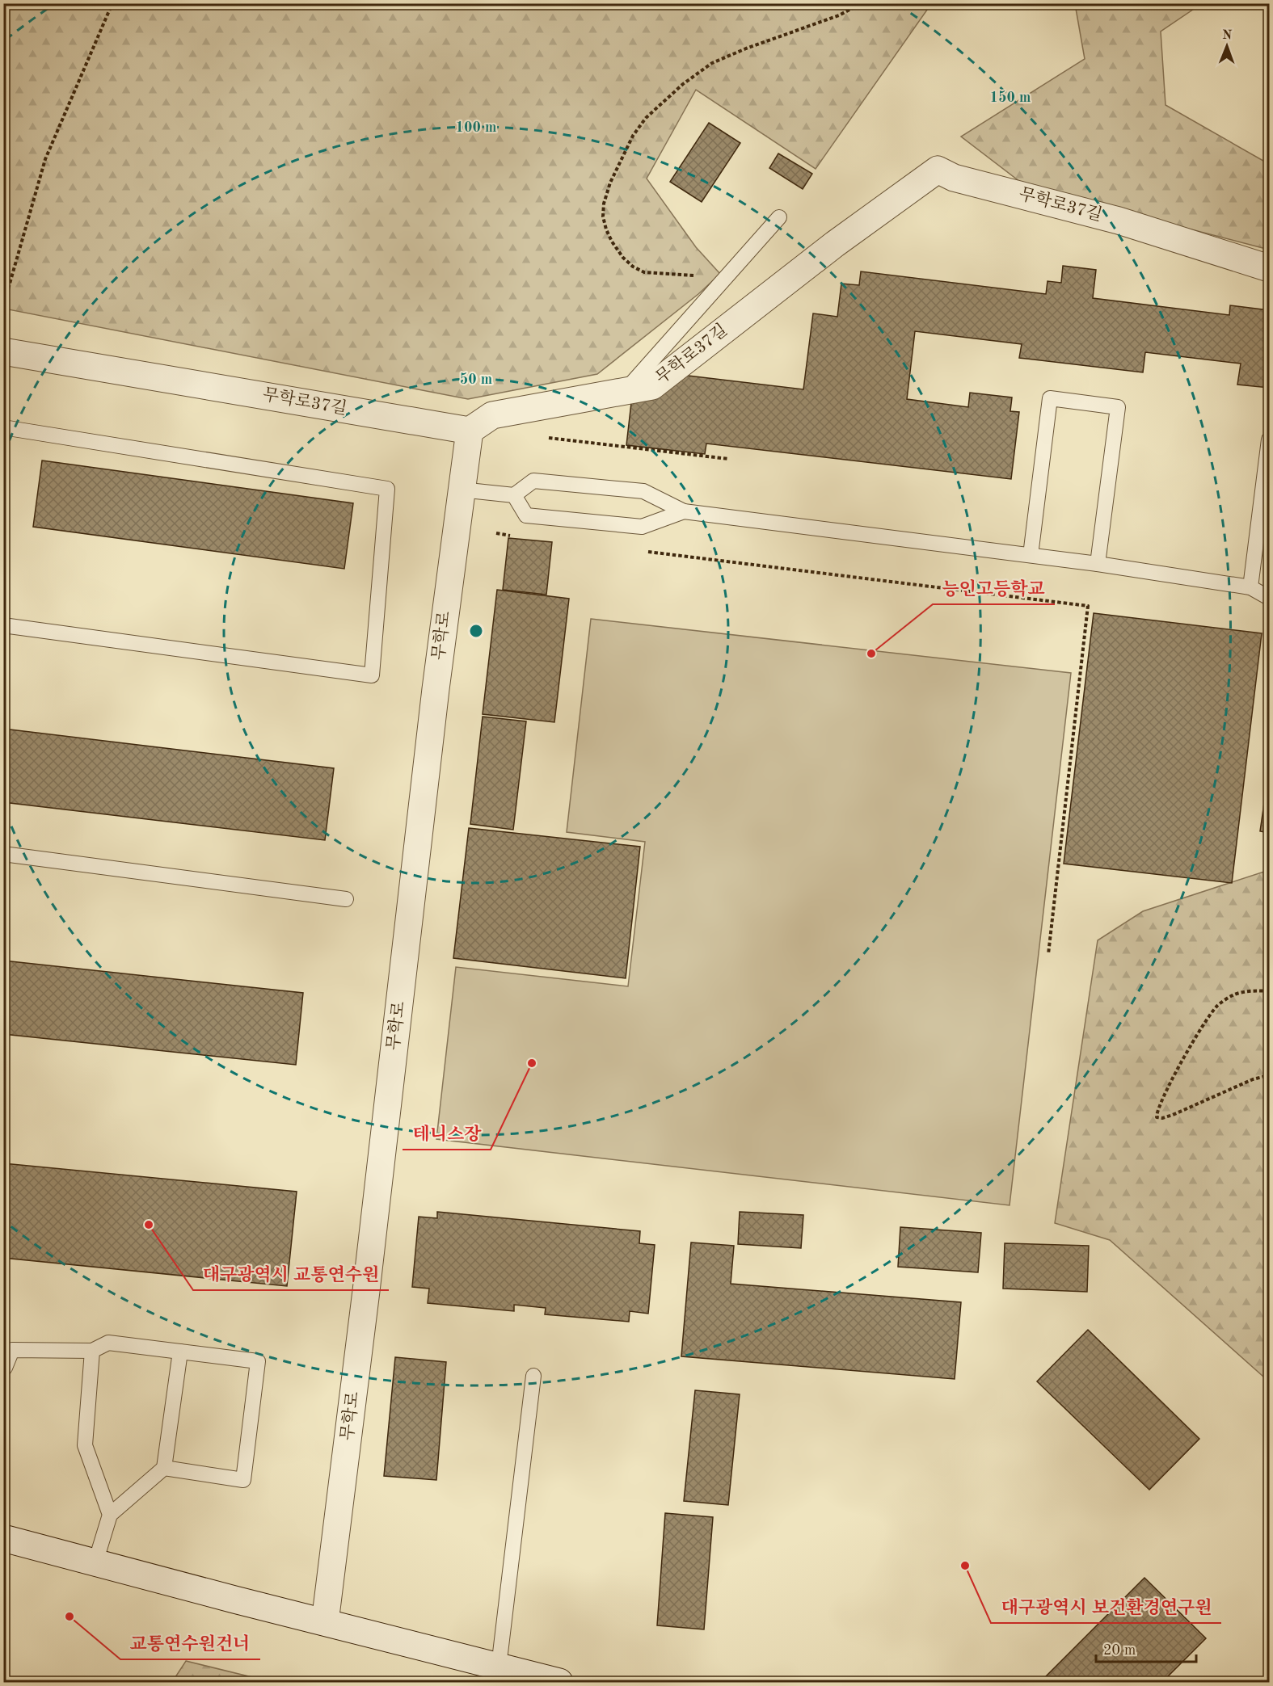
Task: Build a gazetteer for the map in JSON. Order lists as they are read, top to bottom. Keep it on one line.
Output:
{"streets":{"street":["무학로37길","무학로"]},"crossings":[["무학로37길","무학로"]],"places":["능인고등학교","테니스장","대구광역시 교통연수원","대구광역시 보건환경연구원","교통연수원건너"],"scale_bar":"20 m","north":"top","rings":["150 m","100 m","50 m"]}
